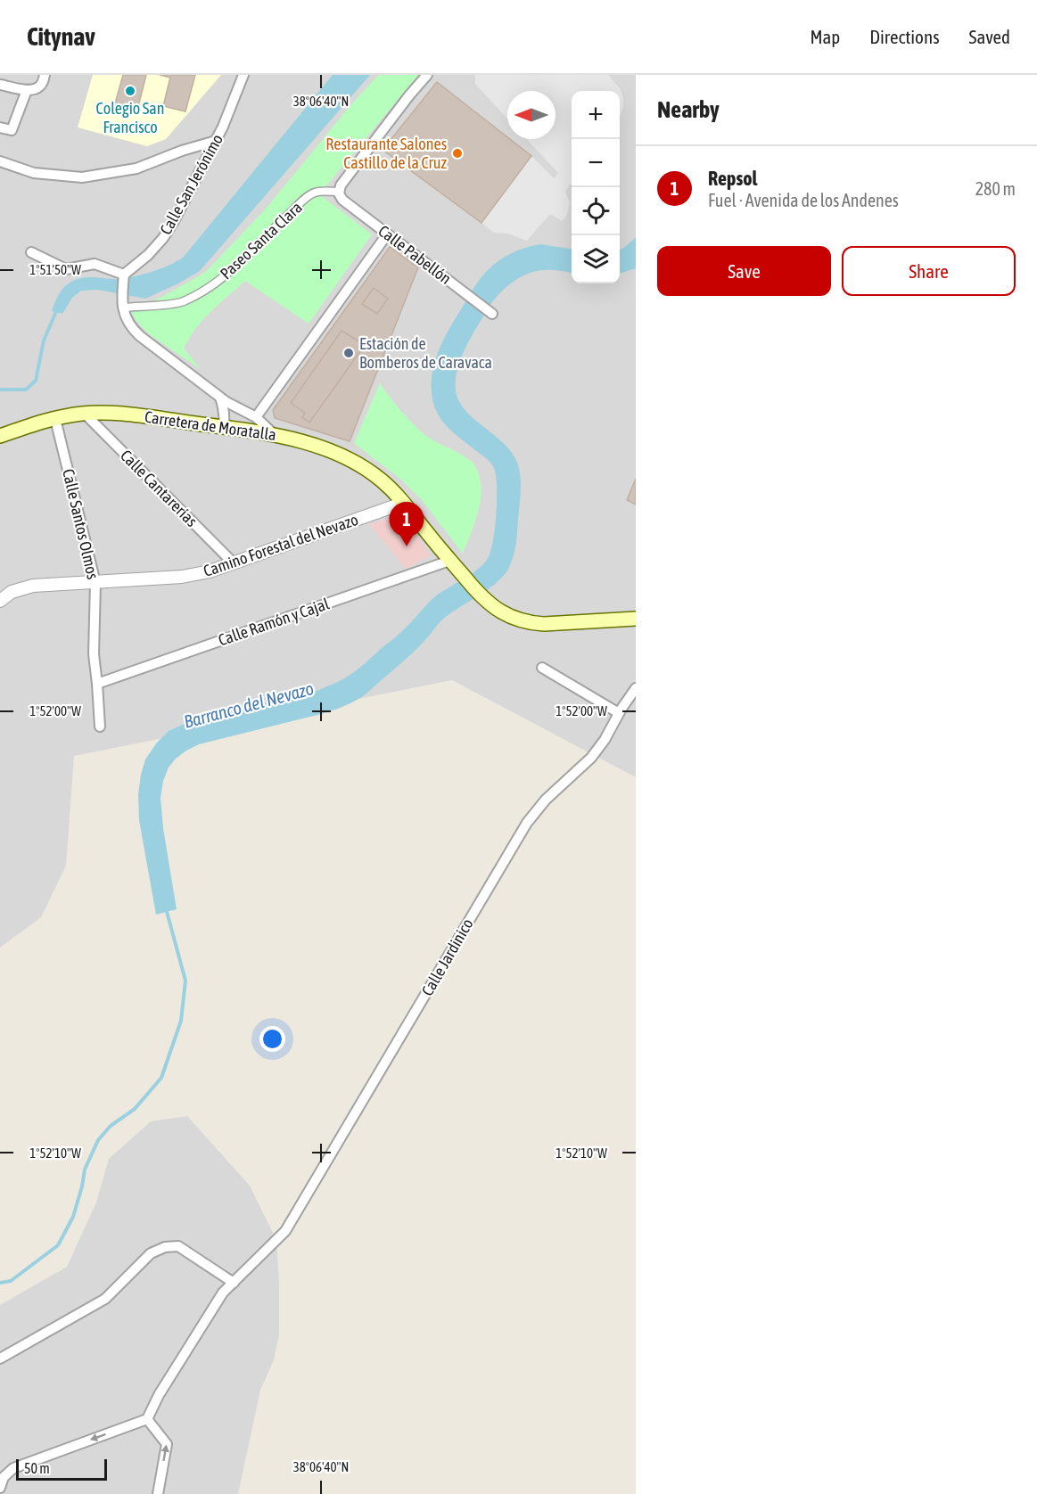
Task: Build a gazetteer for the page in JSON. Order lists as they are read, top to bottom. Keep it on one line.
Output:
{"streets":{"main road":["Carretera de Moratalla"],"street":["Calle San Jerónimo","Paseo Santa Clara","Calle Pabellón","Calle Cantarerías","Calle Santos Olmos","Camino Forestal del Nevazo","Calle Ramón y Cajal","Calle Jardinico"]},"crossings":[["Paseo Santa Clara","Calle Pabellón"],["Carretera de Moratalla","Calle Cantarerías"],["Carretera de Moratalla","Calle Santos Olmos"],["Carretera de Moratalla","Camino Forestal del Nevazo"],["Carretera de Moratalla","Calle Ramón y Cajal"],["Calle Cantarerías","Camino Forestal del Nevazo"],["Calle Santos Olmos","Camino Forestal del Nevazo"],["Calle Santos Olmos","Calle Ramón y Cajal"]],"water":["Barranco del Nevazo"],"places":["Colegio San Francisco","Restaurante Salones Castillo de la Cruz","Estación de Bomberos de Caravaca"],"scale_bar":"50 m","north":"left","page":{"header":"Citynav","nav":["Map","Directions","Saved"],"heading":"Nearby","map_buttons":["+","−"],"list":[{"mark":"1","name":"Repsol","note":"Fuel · Avenida de los Andenes","value":"280 m"}],"buttons":["Save","Share"],"pins":"1","scale":"50 m"},"coordinates":["38°06'40\"N","1°51'50\"W","1°52'00\"W","1°52'10\"W"]}
